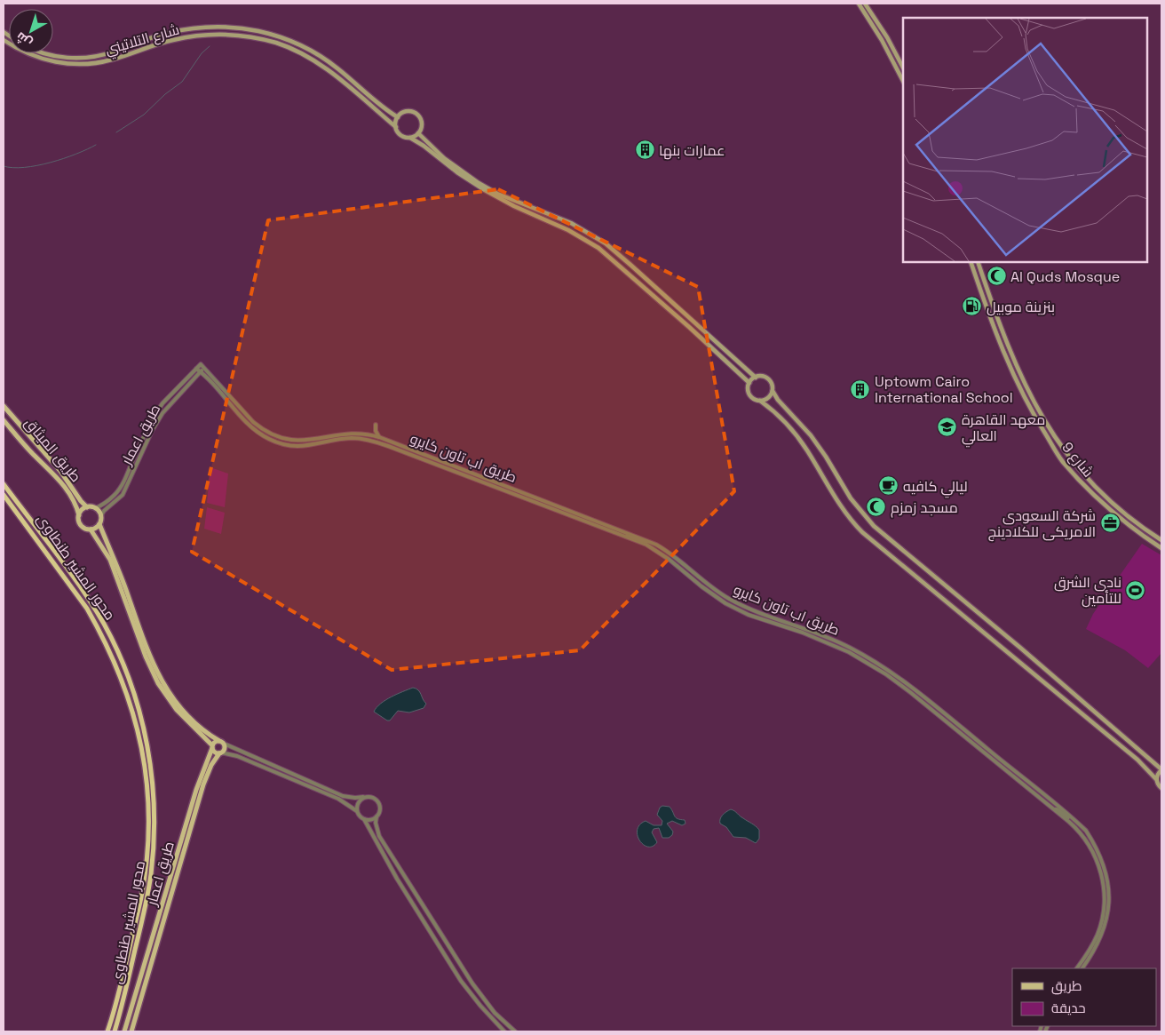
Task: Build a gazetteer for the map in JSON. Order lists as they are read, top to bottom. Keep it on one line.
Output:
{"streets":{"highway":["محور المشير طنطاوى"],"main road":["شارع التلاتيني","طريق اعمار","طريق الميثاق","شارع 9"],"street":["طريق اب تاون كايرو"]},"crossings":[["طريق اعمار","طريق الميثاق"],["طريق اعمار","طريق اب تاون كايرو"]],"places":{"building":["عمارات بنها","Uptowm Cairo International School"],"mosque":["Al Quds Mosque","مسجد زمزم"],"fuel station":["بنزينة موبيل"],"school or university":["معهد القاهرة العالي"],"cafe":["ليالي كافيه"],"office":["شركة السعودى الامريكى للكلادينج"],"sports":["نادى الشرق للتأمين"]},"legend":["طريق","حديقة"],"north":"bottom left"}
